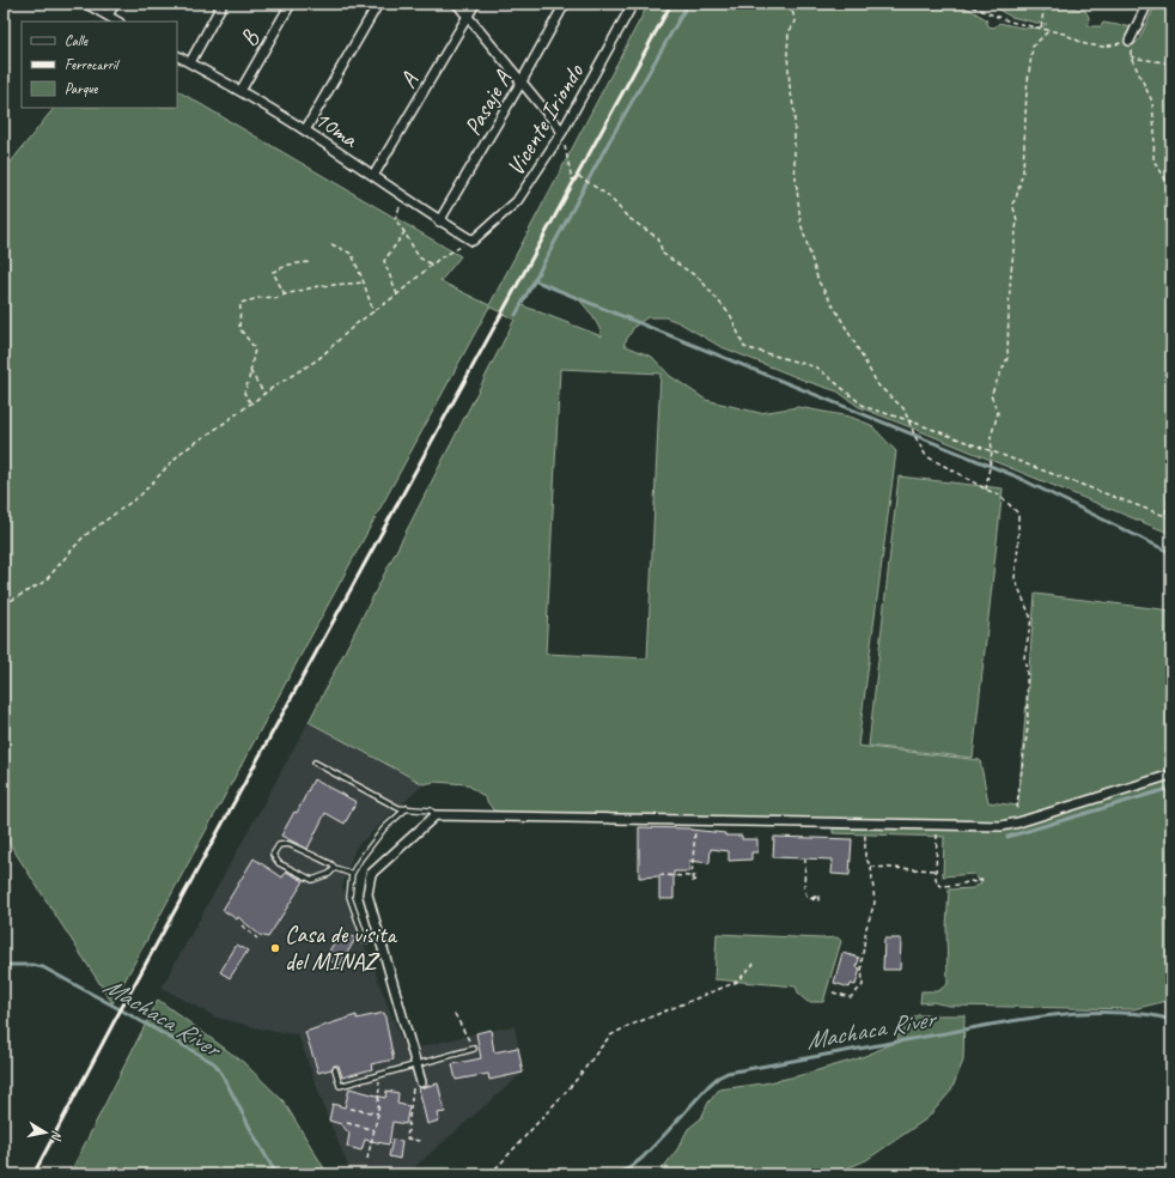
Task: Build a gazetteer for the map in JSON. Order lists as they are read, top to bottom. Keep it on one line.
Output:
{"streets":{"street":["B","A","Pasaje A","Vicente Iriondo","10ma"]},"crossings":[["B","10ma"],["A","10ma"],["Pasaje A","10ma"],["Vicente Iriondo","10ma"]],"water":["Machaca River"],"places":["Casa de visita del MINAZ"],"legend":["Calle","Ferrocarril","Parque"],"north":"right"}
